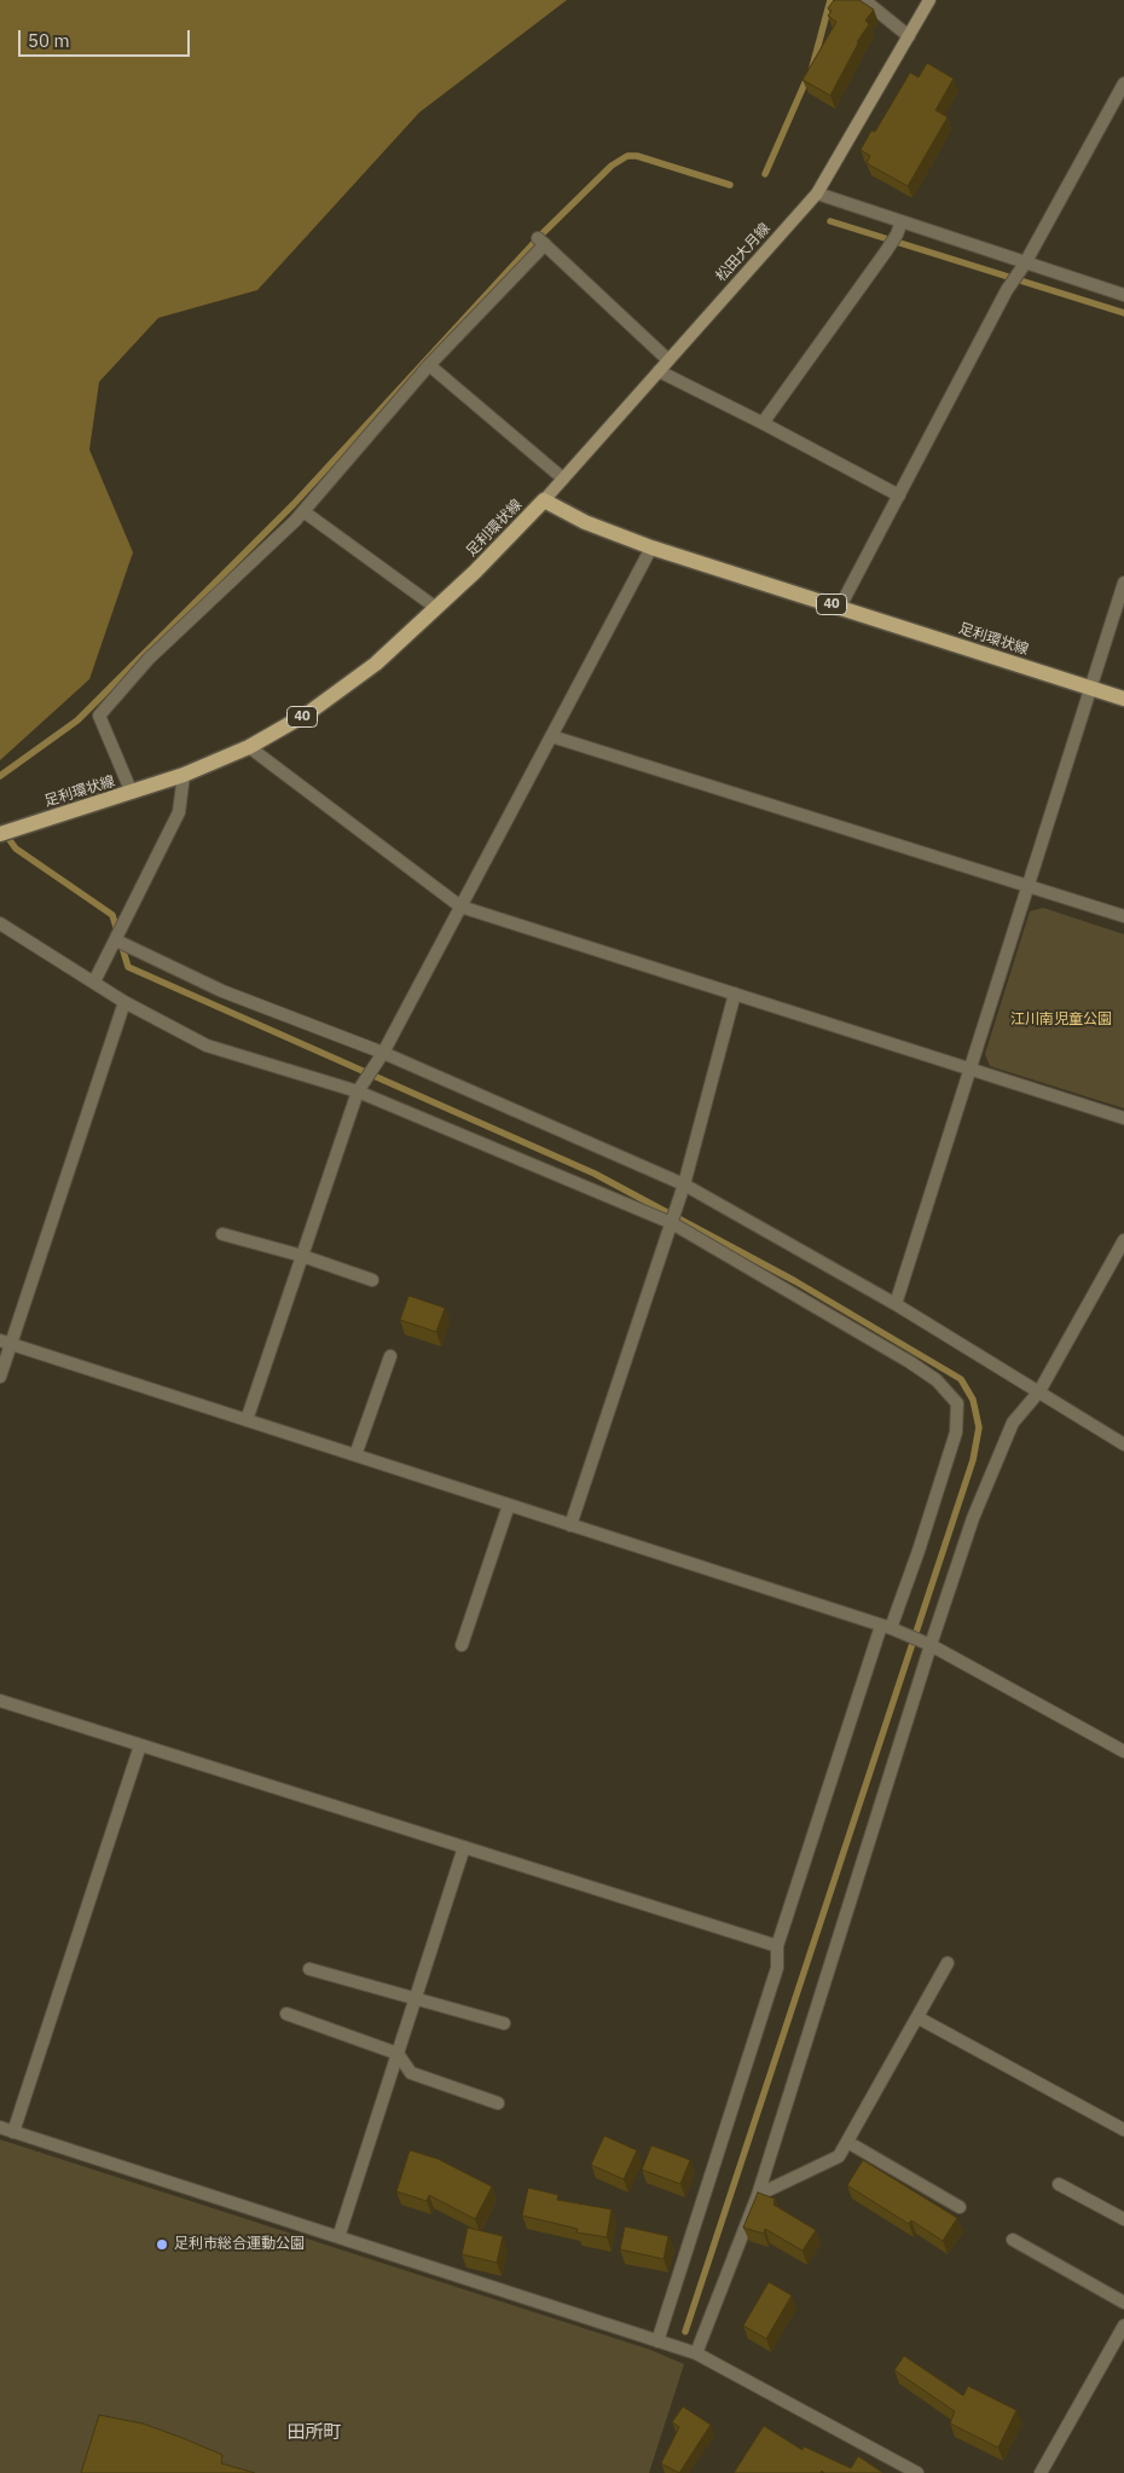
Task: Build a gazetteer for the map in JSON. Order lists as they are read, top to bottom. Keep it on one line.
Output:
{"streets":{"main road":["松田大月線","足利環状線","40"]},"crossings":[["松田大月線","足利環状線"]],"districts":["田所町"],"parks":["江川南児童公園"],"places":["足利市総合運動公園"],"scale_bar":"50 m"}
